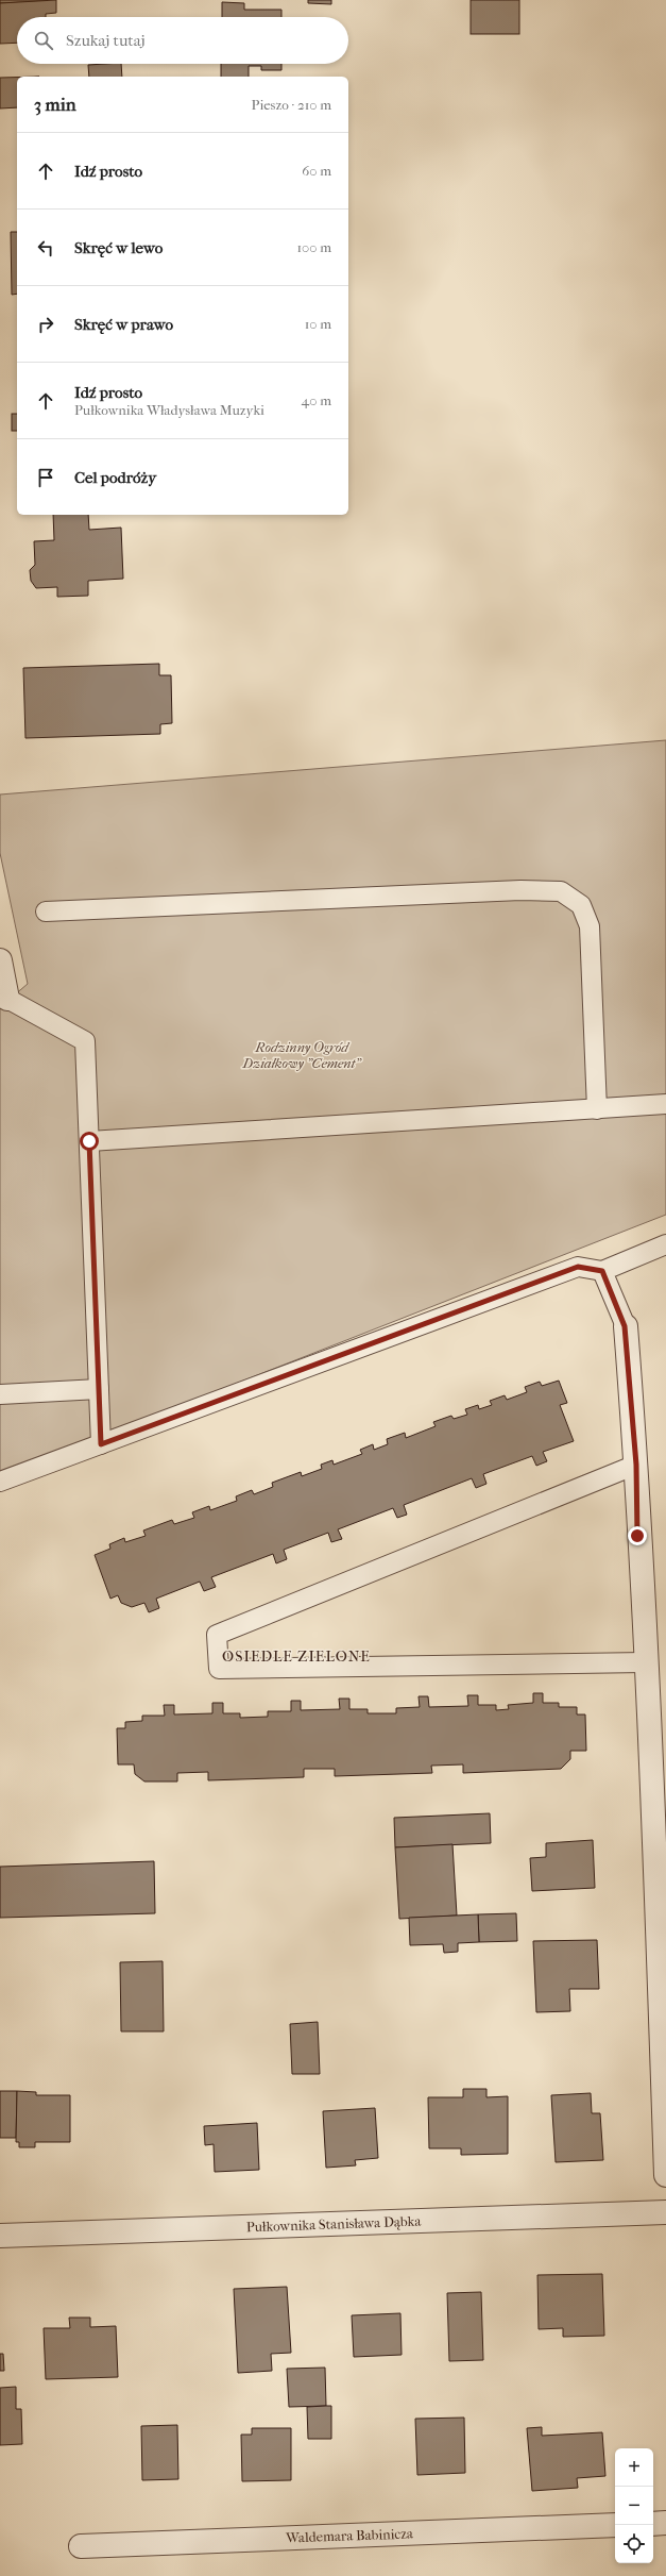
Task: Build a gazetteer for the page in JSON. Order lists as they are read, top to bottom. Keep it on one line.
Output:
{"streets":{"street":["Pułkownika Stanisława Dąbka","Waldemara Babinicza"]},"districts":["OSIEDLE ZIELONE"],"parks":["Rodzinny Ogród Działkowy \"Cement\""],"page":{"search":"Szukaj tutaj","heading":["3 min","Pieszo · 210 m"],"list":[["Idź prosto","60 m"],["Skręć w lewo","100 m"],["Skręć w prawo","10 m"],["Idź prosto","Pułkownika Władysława Muzyki","40 m"],"Cel podróży"],"map_buttons":["+","−"]}}
